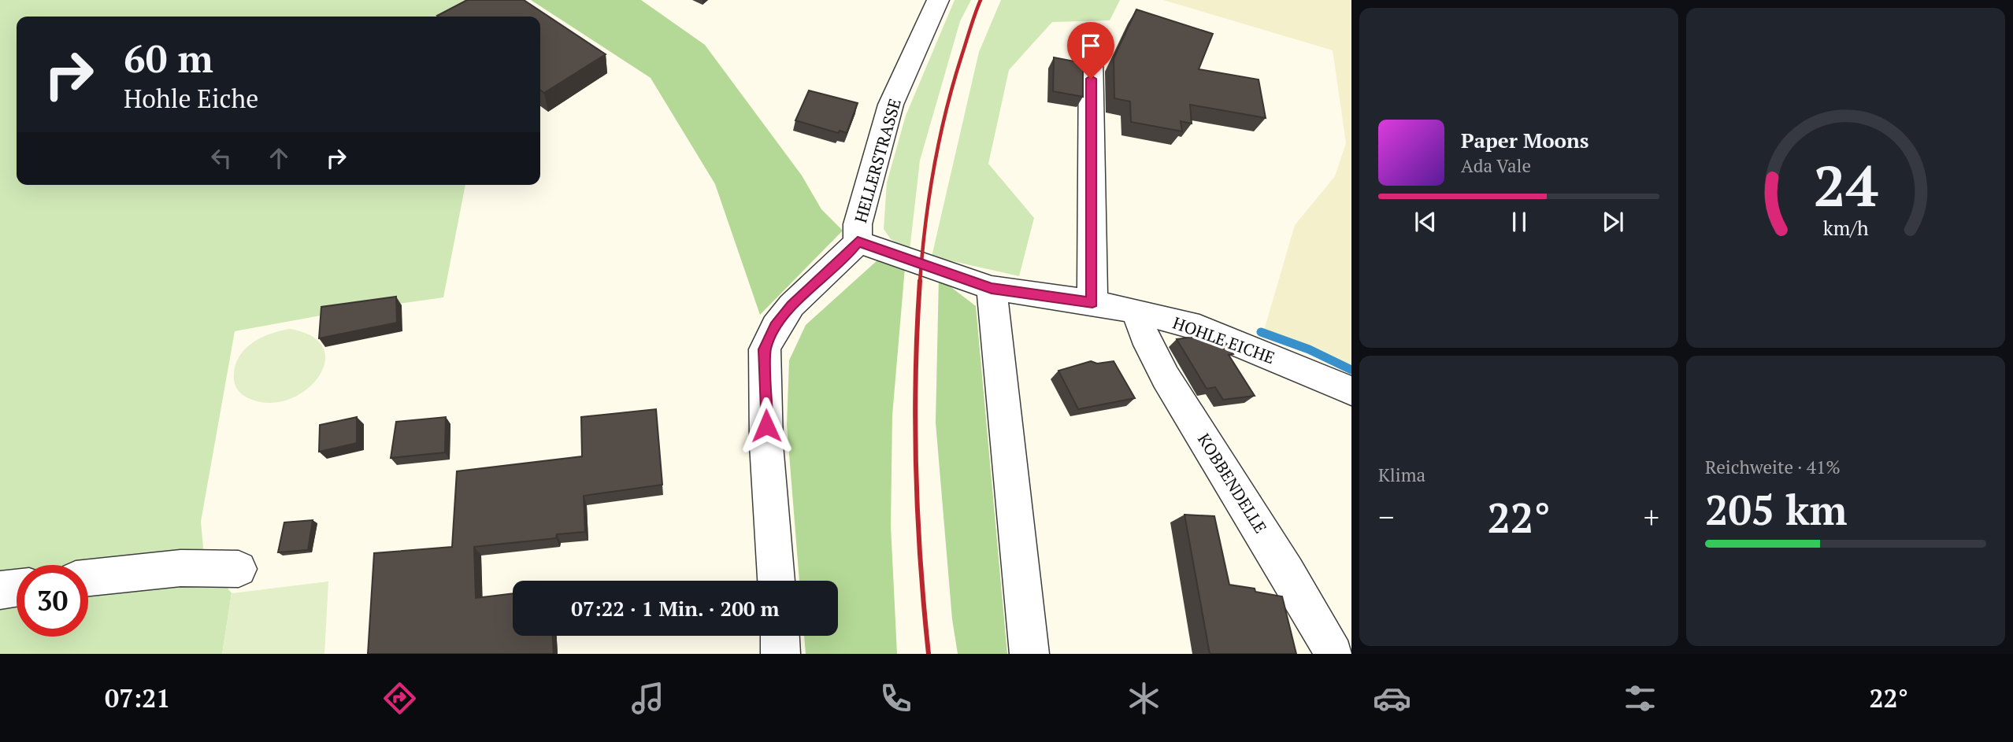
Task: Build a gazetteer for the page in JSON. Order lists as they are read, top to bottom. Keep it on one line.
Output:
{"streets":{"street":["HELLERSTRASSE","HOHLE EICHE","KOBBENDELLE"]},"crossings":[["HELLERSTRASSE","HOHLE EICHE"],["HOHLE EICHE","KOBBENDELLE"]],"page":{"turn":["60 m","Hohle Eiche"],"song":["Paper Moons","Ada Vale"],"tile":["Klima",["Reichweite · 41%","205 km"]],"heat":["−","22°","+"],"limit":"30","trip":"07:22 · 1 Min. · 200 m","tabs":["07:21","22°"],"gauge":["24","km/h"]}}
